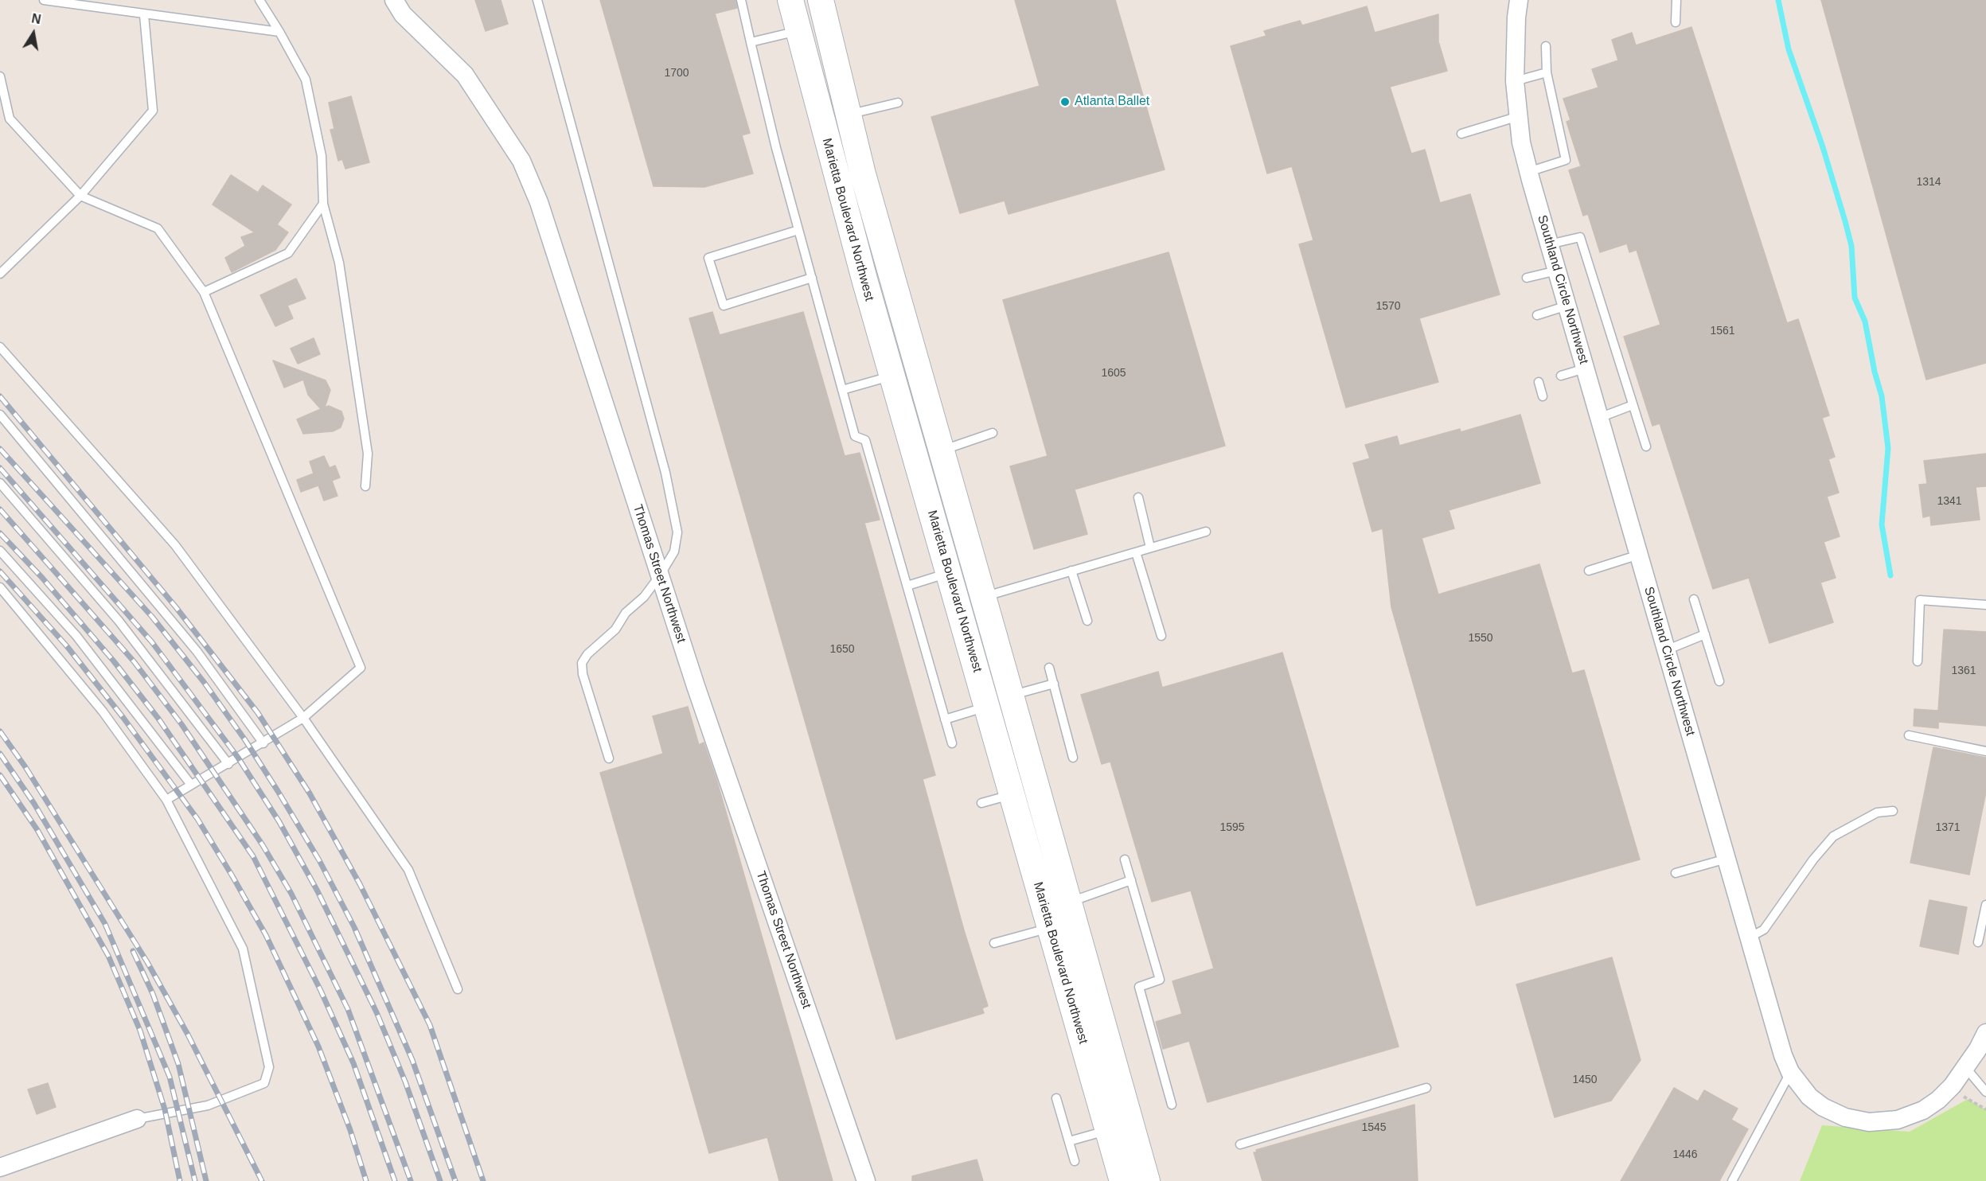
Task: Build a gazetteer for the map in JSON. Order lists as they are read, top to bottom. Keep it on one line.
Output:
{"streets":{"main road":["Marietta Boulevard Northwest"],"street":["Southland Circle Northwest","Thomas Street Northwest"]},"places":["Atlanta Ballet"],"house_numbers":["1700","1314","1570","1561","1605","1341","1550","1650","1361","1595","1371","1450","1545","1446"],"north":"top"}
